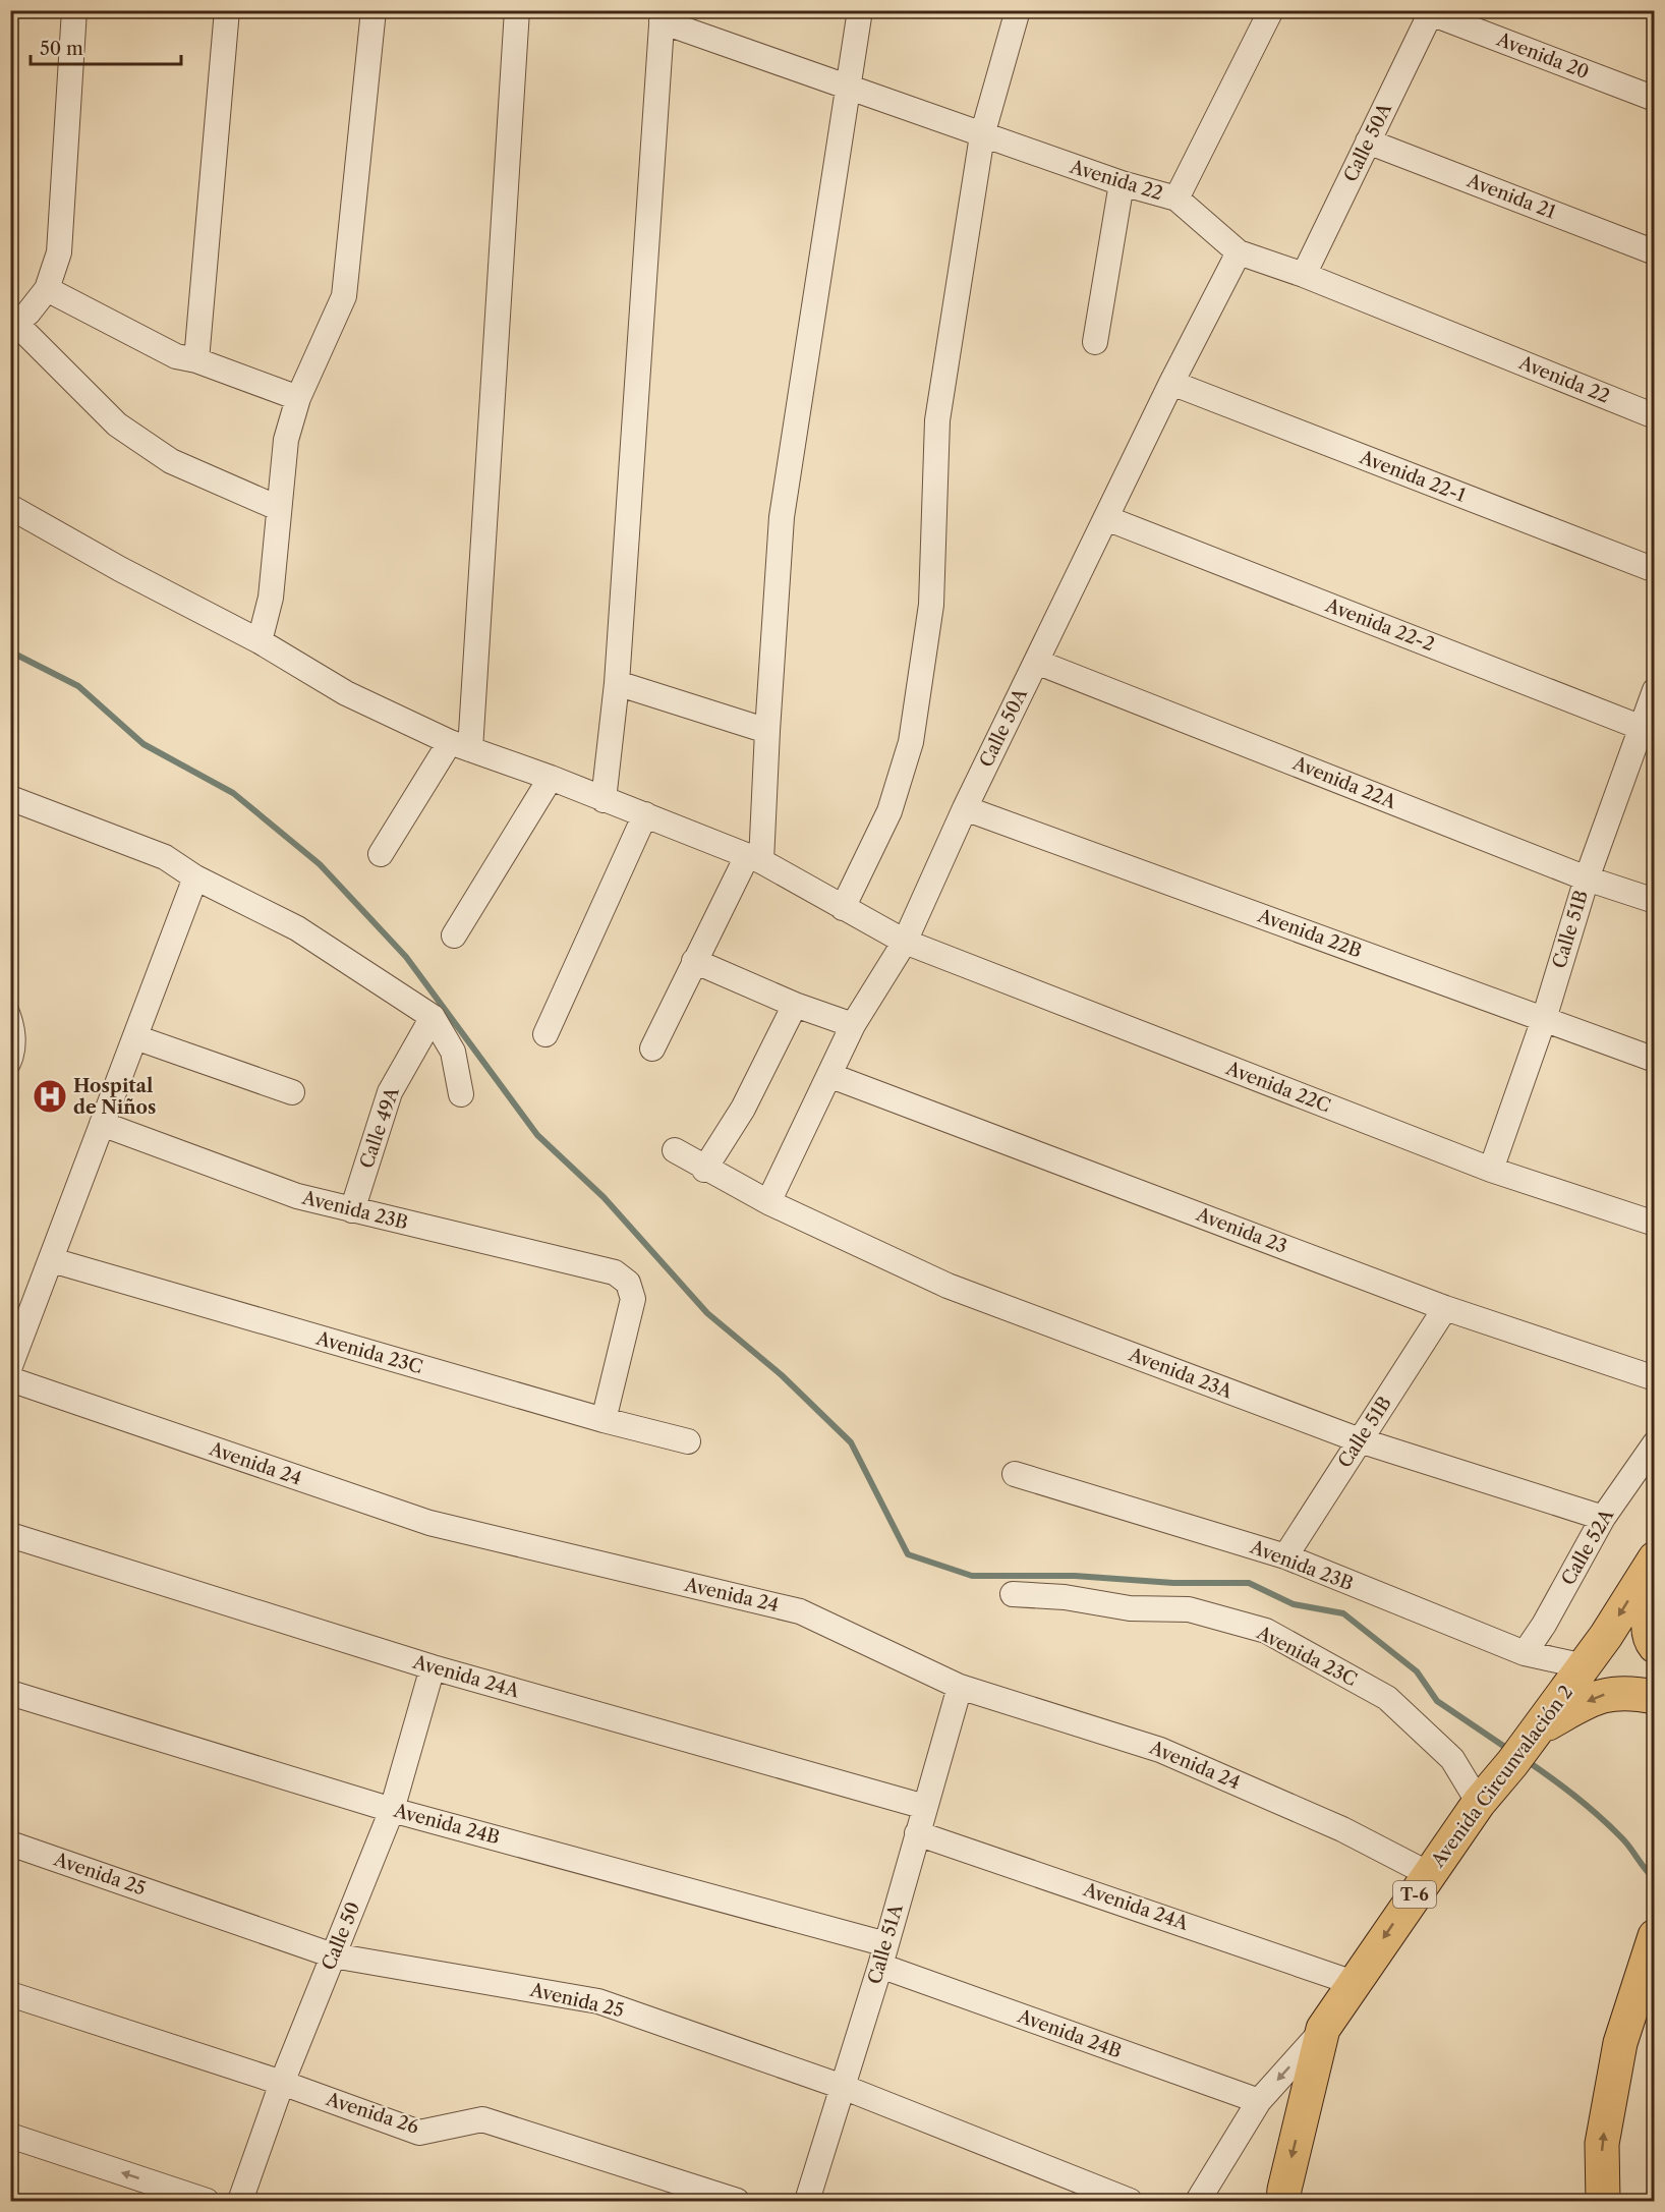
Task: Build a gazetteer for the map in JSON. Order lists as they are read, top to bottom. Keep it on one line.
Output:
{"streets":{"highway":["Avenida Circunvalación 2","T-6"],"street":["Avenida 20","Calle 50A","Avenida 22","Avenida 21","Avenida 22-1","Avenida 22-2","Avenida 22A","Calle 51B","Avenida 22B","Avenida 22C","Calle 49A","Avenida 23B","Avenida 23","Avenida 23C","Avenida 23A","Avenida 24","Calle 52A","Avenida 24A","Avenida 24B","Avenida 25","Calle 50","Calle 51A","Avenida 26"]},"crossings":[["Avenida 20","Calle 50A"],["Calle 50A","Avenida 22"],["Calle 50A","Avenida 21"],["Calle 50A","Avenida 22-1"],["Calle 50A","Avenida 22-2"],["Calle 50A","Avenida 22A"],["Calle 50A","Avenida 22B"],["Calle 50A","Avenida 22C"],["Calle 50A","Avenida 23"],["Calle 50A","Avenida 23A"],["Avenida 22-2","Calle 51B"],["Avenida 22A","Calle 51B"],["Calle 51B","Avenida 22B"],["Calle 51B","Avenida 22C"],["Calle 51B","Avenida 23B"],["Calle 51B","Avenida 23"],["Calle 51B","Avenida 23A"],["Calle 49A","Avenida 23B"],["Avenida 23B","Avenida 23C"],["Avenida 23B","Calle 52A"],["Avenida 23B","Avenida Circunvalación 2"],["Avenida 23C","Avenida Circunvalación 2"],["Avenida 23A","Calle 52A"],["Avenida 24","Avenida Circunvalación 2"],["Avenida 24","Calle 51A"],["Avenida 24A","Avenida Circunvalación 2"],["Avenida 24A","Calle 50"],["Avenida 24A","Calle 51A"],["Avenida 24B","Calle 50"],["Avenida 24B","Calle 51A"],["Avenida 25","Calle 50"],["Avenida 25","Calle 51A"],["Calle 50","Avenida 26"]],"places":{"hospital":["Hospital de Niños"]},"scale_bar":"50 m"}
